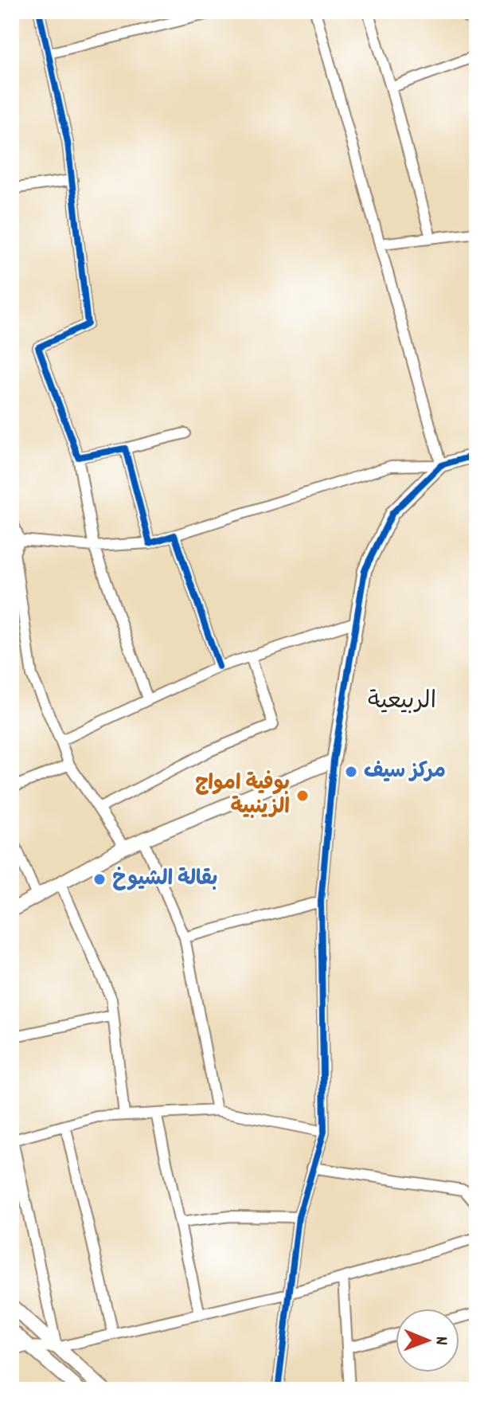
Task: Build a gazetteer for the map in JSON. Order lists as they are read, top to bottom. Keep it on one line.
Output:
{"districts":["الربيعية"],"places":["مركز سيف","بوفية امواج الزينبية","بقالة الشيوخ"],"north":"right"}
